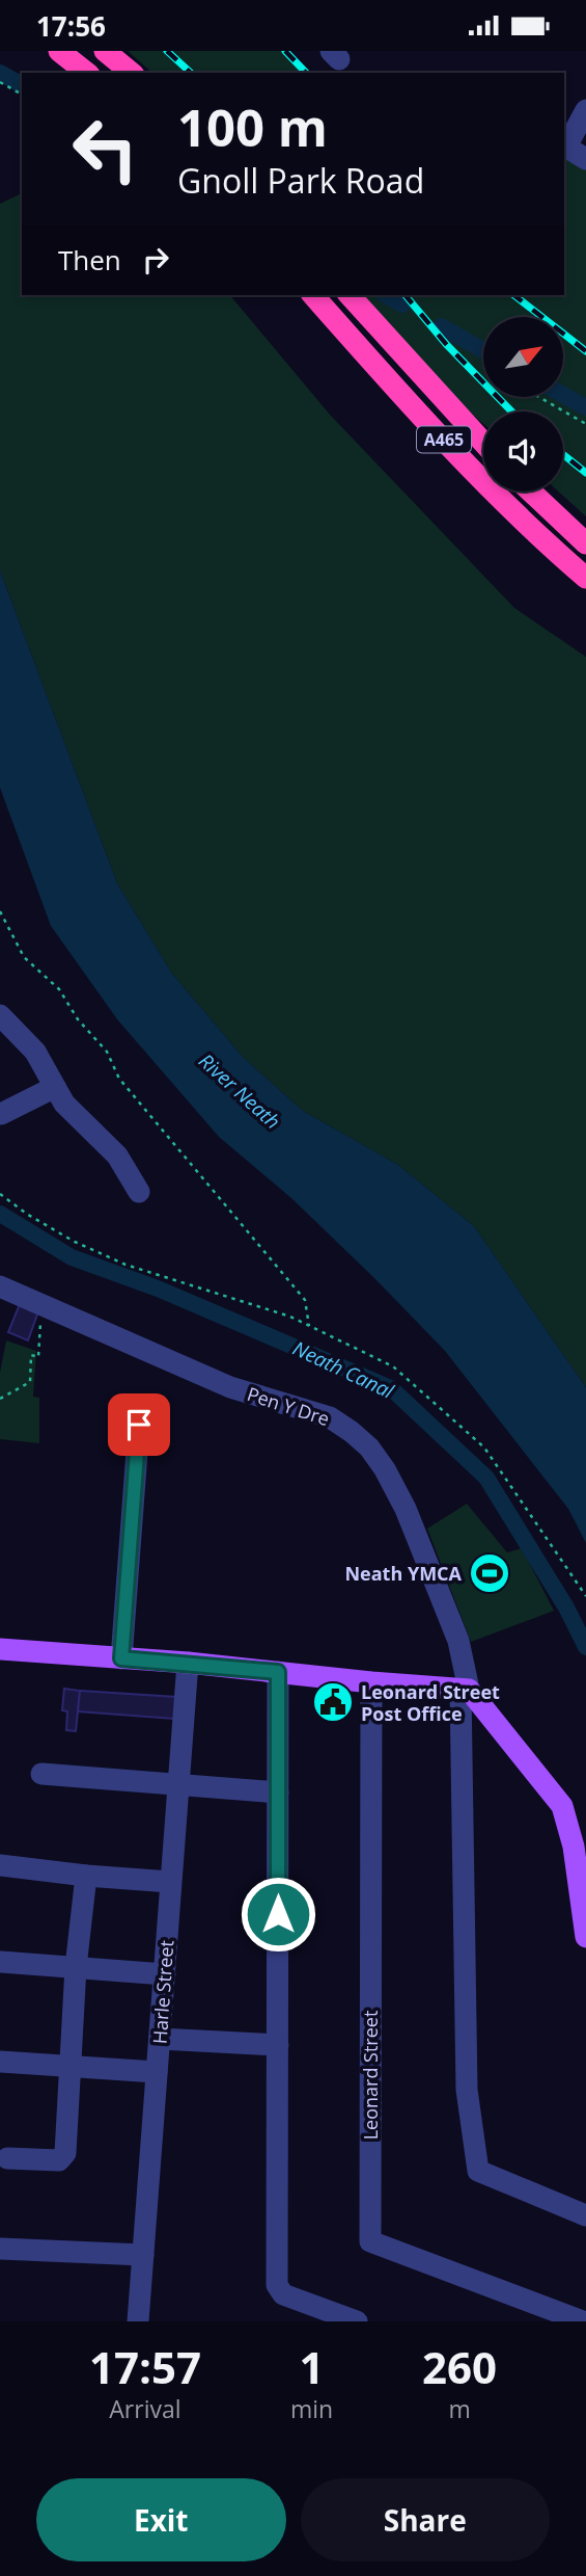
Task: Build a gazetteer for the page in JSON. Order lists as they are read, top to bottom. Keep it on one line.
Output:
{"streets":{"highway":["A465"],"street":["Pen Y Dre","Harle Street","Leonard Street"]},"water":["River Neath","Neath Canal"],"places":{"sports":["Neath YMCA"],"public building":["Leonard Street Post Office"]},"north":"top right","page":{"status":"17:56","turn":["100 m","Gnoll Park Road"],"then":"Then","eta":["17:57","Arrival","1","min","260","m"],"buttons":["Exit","Share"]}}
